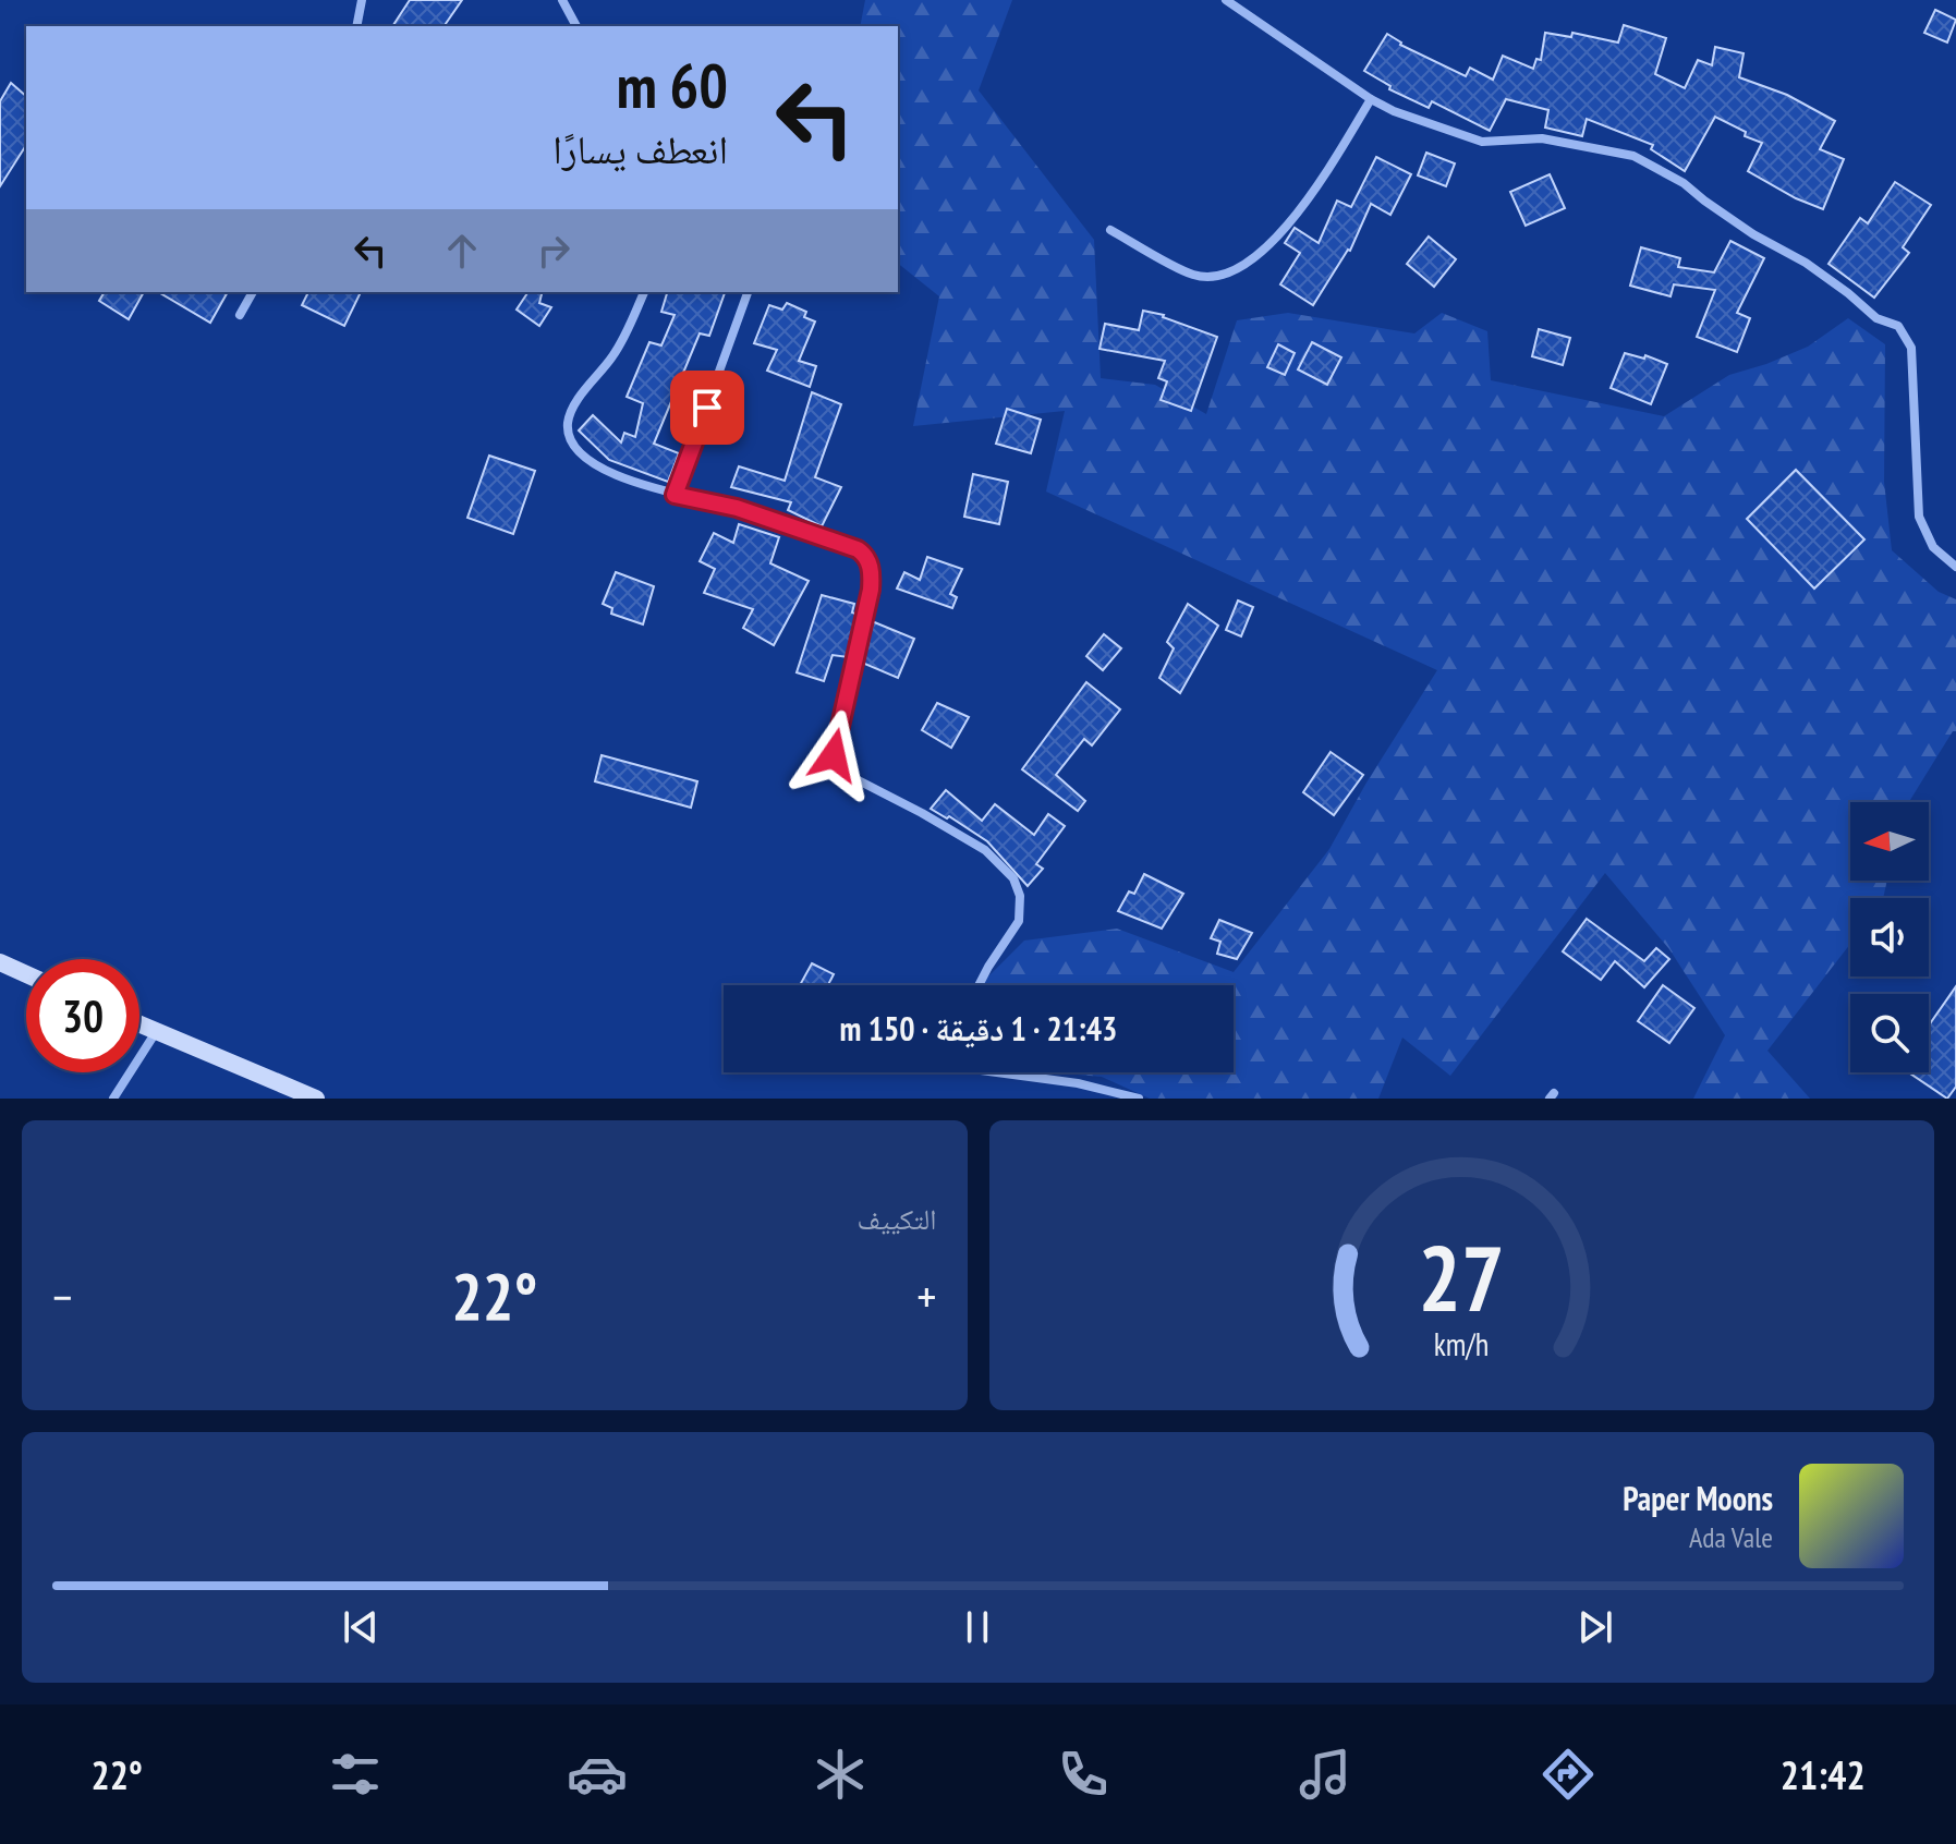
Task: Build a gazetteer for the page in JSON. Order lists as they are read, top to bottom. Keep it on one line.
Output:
{"north":"left","page":{"turn":["60 m","انعطف يسارًا"],"limit":"30","trip":"21:43 · 1 دقيقة · 150 m","tile":"التكييف","heat":["−","22°","+"],"song":["Paper Moons","Ada Vale"],"tabs":["21:42","22°"],"gauge":["27","km/h"]}}
